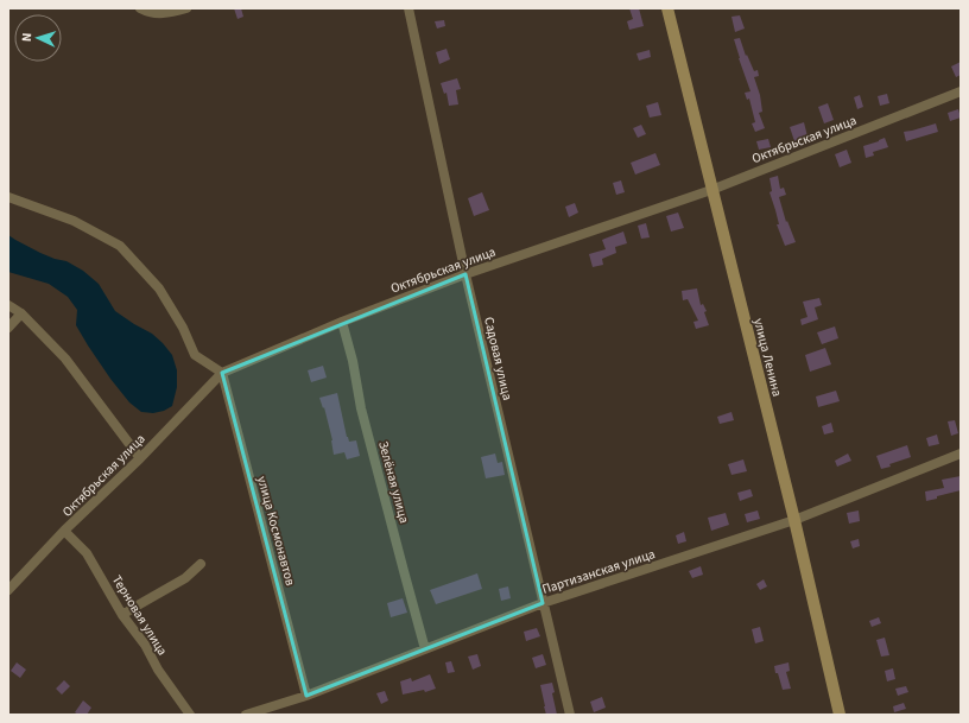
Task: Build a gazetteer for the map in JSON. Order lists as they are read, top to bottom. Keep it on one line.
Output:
{"streets":{"street":["Октябрьская улица","улица Ленина","Садовая улица","Зелёная улица","улица Космонавтов","Партизанская улица","Терновая улица"]},"crossings":[["Октябрьская улица","улица Ленина"],["Октябрьская улица","Садовая улица"],["Октябрьская улица","Зелёная улица"],["Октябрьская улица","улица Космонавтов"],["Октябрьская улица","Терновая улица"],["улица Ленина","Партизанская улица"],["Садовая улица","Партизанская улица"],["Зелёная улица","Партизанская улица"],["улица Космонавтов","Партизанская улица"]],"north":"left"}
